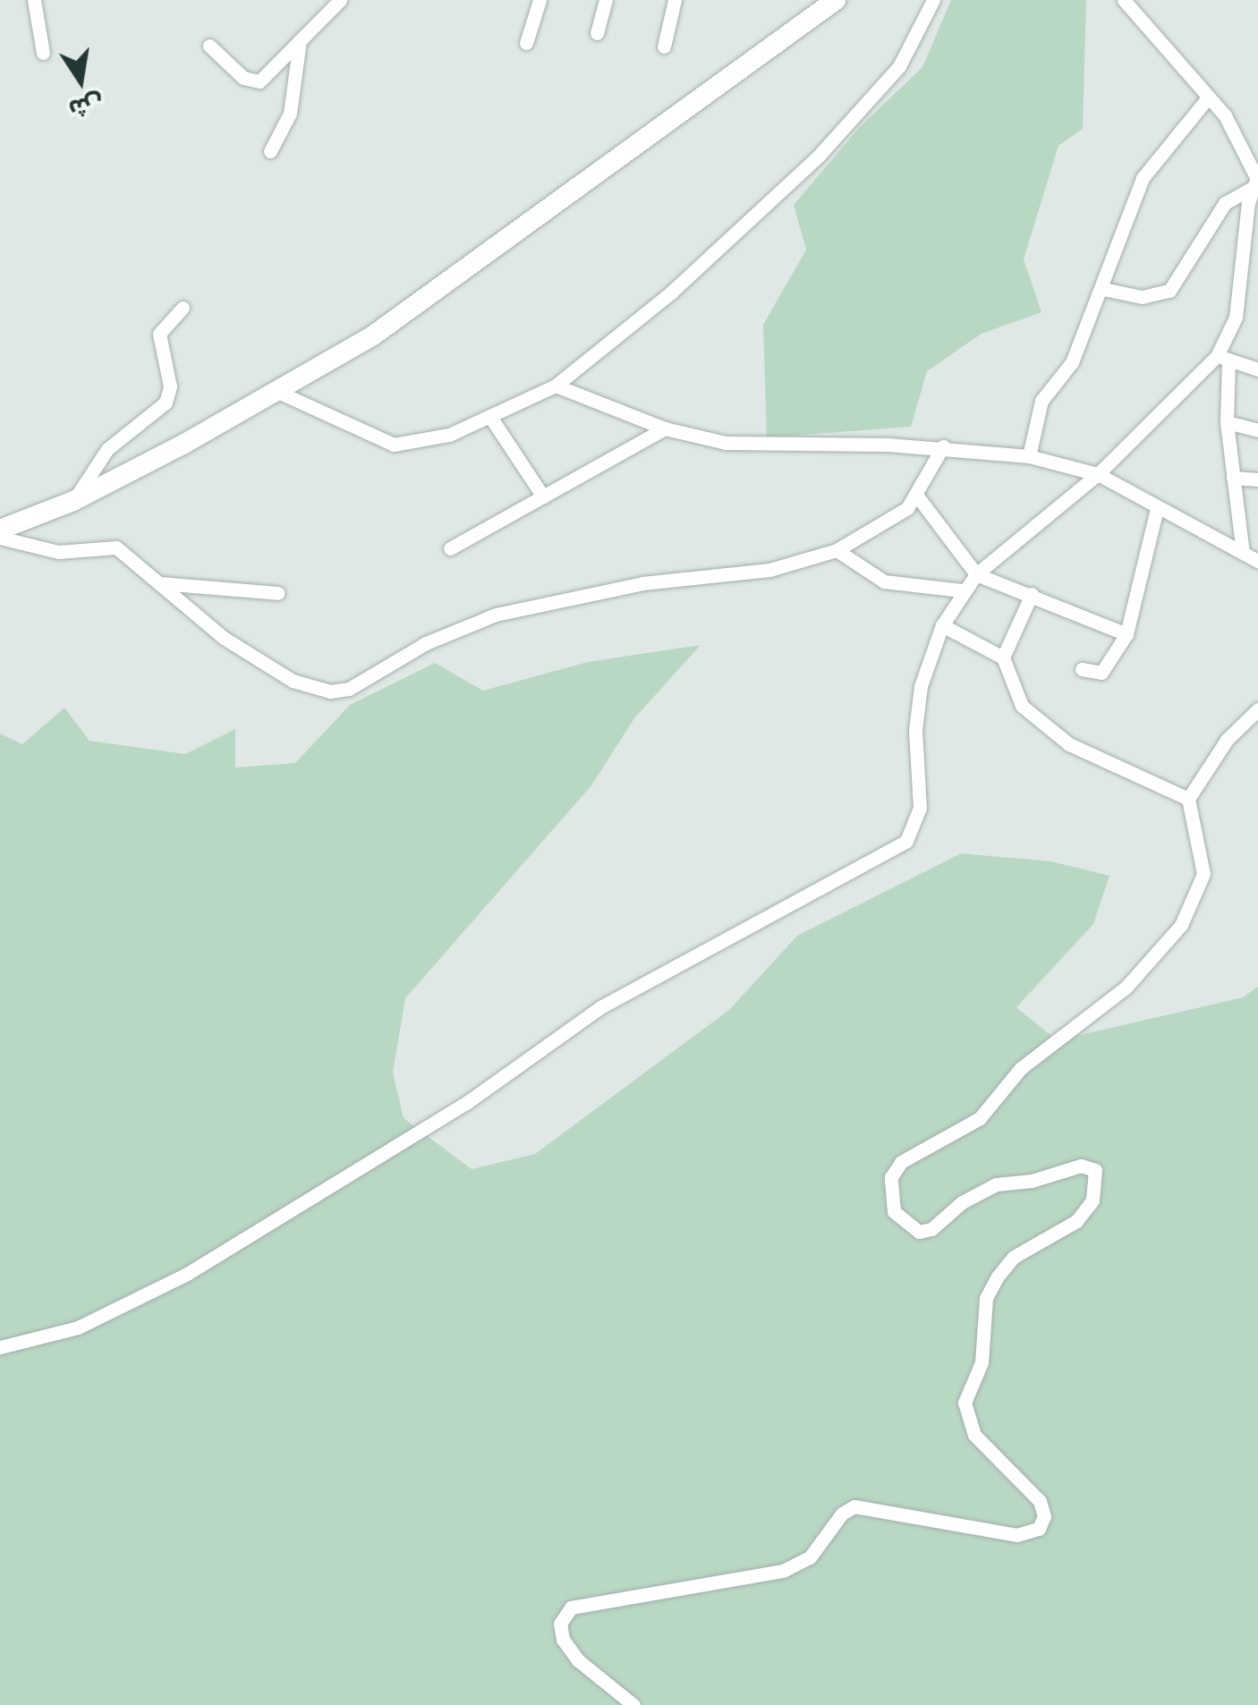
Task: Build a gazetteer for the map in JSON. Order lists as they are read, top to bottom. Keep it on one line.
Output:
{"north":"bottom"}
